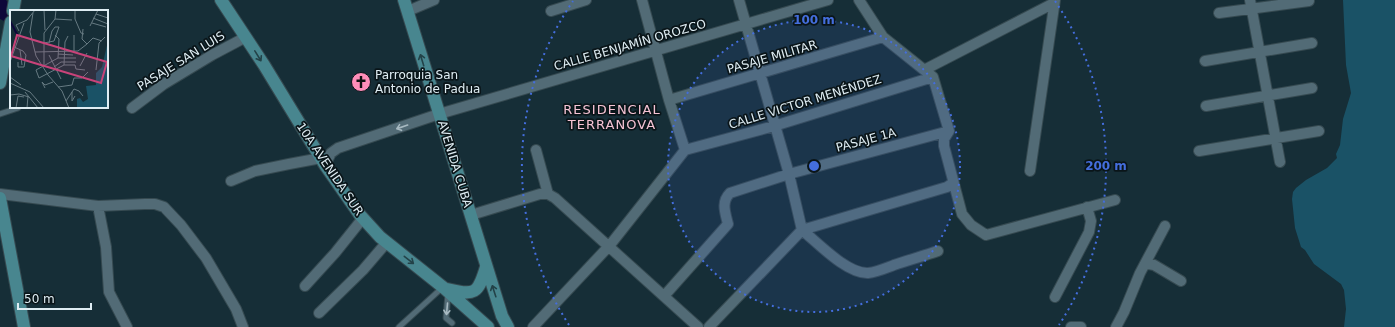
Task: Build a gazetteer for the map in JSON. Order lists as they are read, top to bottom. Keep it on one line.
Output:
{"streets":{"main road":["AVENIDA CUBA","10A AVENIDA SUR"],"street":["CALLE BENJAMÍN OROZCO","PASAJE MILITAR","PASAJE SAN LUIS","CALLE VICTOR MENÉNDEZ","PASAJE 1A"]},"crossings":[["CALLE BENJAMÍN OROZCO","AVENIDA CUBA"],["CALLE BENJAMÍN OROZCO","10A AVENIDA SUR"],["PASAJE SAN LUIS","10A AVENIDA SUR"]],"one_way":["AVENIDA CUBA","10A AVENIDA SUR"],"districts":["RESIDENCIAL TERRANOVA"],"places":{"church":["Parroquia San Antonio de Padua"]},"scale_bar":"50 m","rings":["100 m","200 m"]}
